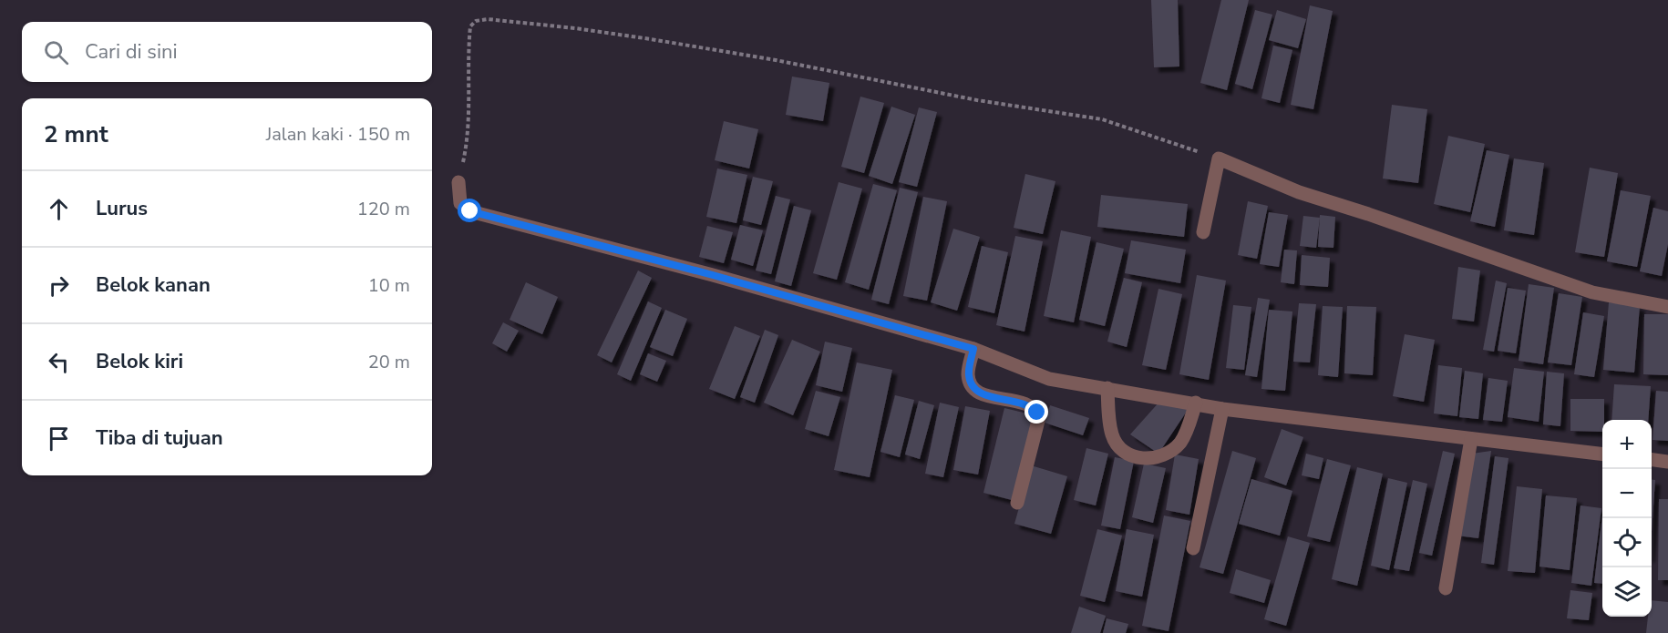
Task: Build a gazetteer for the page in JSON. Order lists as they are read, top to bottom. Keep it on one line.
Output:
{"page":{"search":"Cari di sini","heading":["2 mnt","Jalan kaki · 150 m"],"list":[["Lurus","120 m"],["Belok kanan","10 m"],["Belok kiri","20 m"],"Tiba di tujuan"],"map_buttons":["+","−"]}}
